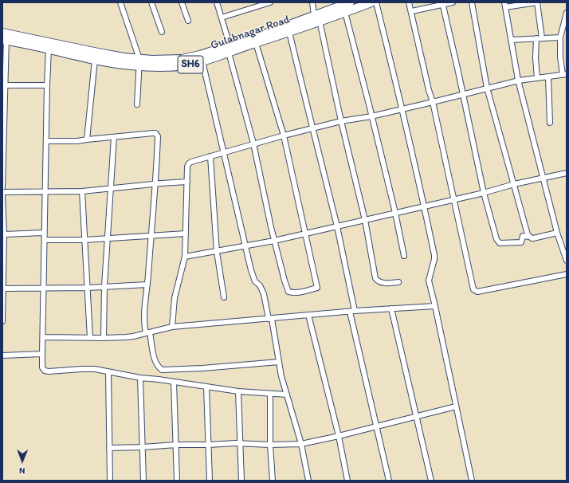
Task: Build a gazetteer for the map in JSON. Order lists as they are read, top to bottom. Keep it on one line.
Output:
{"streets":{"main road":["Gulabnagar Road","SH6"]},"north":"bottom"}
